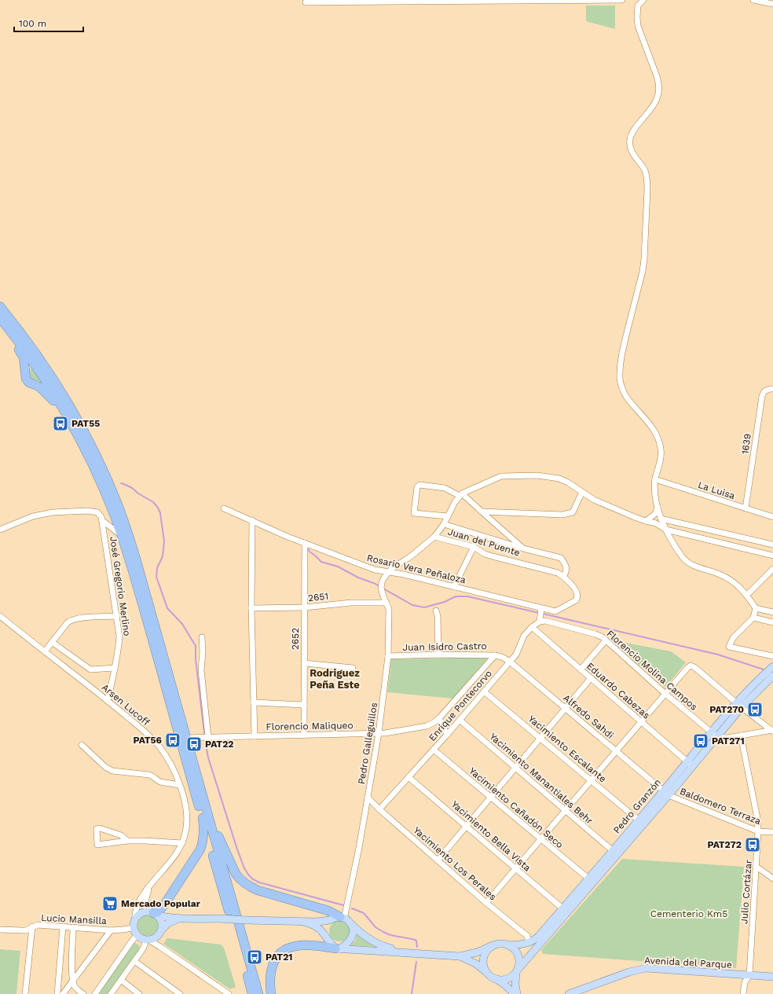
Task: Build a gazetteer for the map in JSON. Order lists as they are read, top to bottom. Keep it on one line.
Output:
{"streets":{"main road":["Pedro Granzón","Avenida del Parque"],"street":["1639","La Luisa","Juan del Puente","Rosario Vera Peñaloza","José Gregorio Merlino","2651","2652","Juan Isidro Castro","Florencio Molina Campos","Eduardo Cabezas","Arsen Lucoff","Enrique Pontecorvo","Alfredo Sahdi","Florencio Maliqueo","Pedro Galleguillos","Yacimiento Escalante","Yacimiento Manantiales Behr","Baldomero Terraza","Yacimiento Cañadón Seco","Yacimiento Bella Vista","Yacimiento Los Perales","Julio Cortázar","Lucio Mansilla"]},"crossings":[["1639","La Luisa"],["Juan del Puente","Rosario Vera Peñaloza"],["Rosario Vera Peñaloza","2652"],["Rosario Vera Peñaloza","Pedro Galleguillos"],["José Gregorio Merlino","Arsen Lucoff"],["2651","2652"],["2651","Pedro Galleguillos"],["2652","Florencio Maliqueo"],["Juan Isidro Castro","Alfredo Sahdi"],["Juan Isidro Castro","Florencio Maliqueo"],["Juan Isidro Castro","Pedro Galleguillos"],["Florencio Molina Campos","Enrique Pontecorvo"],["Florencio Molina Campos","Pedro Granzón"],["Eduardo Cabezas","Enrique Pontecorvo"],["Eduardo Cabezas","Pedro Granzón"],["Arsen Lucoff","Lucio Mansilla"],["Enrique Pontecorvo","Alfredo Sahdi"],["Enrique Pontecorvo","Yacimiento Escalante"],["Enrique Pontecorvo","Yacimiento Manantiales Behr"],["Enrique Pontecorvo","Yacimiento Cañadón Seco"],["Enrique Pontecorvo","Yacimiento Bella Vista"],["Enrique Pontecorvo","Yacimiento Los Perales"],["Alfredo Sahdi","Pedro Granzón"],["Alfredo Sahdi","Baldomero Terraza"],["Florencio Maliqueo","Pedro Galleguillos"],["Pedro Galleguillos","Yacimiento Los Perales"],["Yacimiento Escalante","Pedro Granzón"],["Yacimiento Manantiales Behr","Pedro Granzón"],["Pedro Granzón","Baldomero Terraza"],["Pedro Granzón","Yacimiento Cañadón Seco"],["Pedro Granzón","Yacimiento Bella Vista"],["Pedro Granzón","Yacimiento Los Perales"],["Baldomero Terraza","Julio Cortázar"],["Julio Cortázar","Avenida del Parque"]],"districts":["Rodriguez Peña Este"],"parks":["Cementerio Km5"],"places":{"bus stop":["PAT55","PAT270","PAT56","PAT271","PAT22","PAT272","PAT21"],"supermarket":["Mercado Popular"]},"scale_bar":"100 m"}
